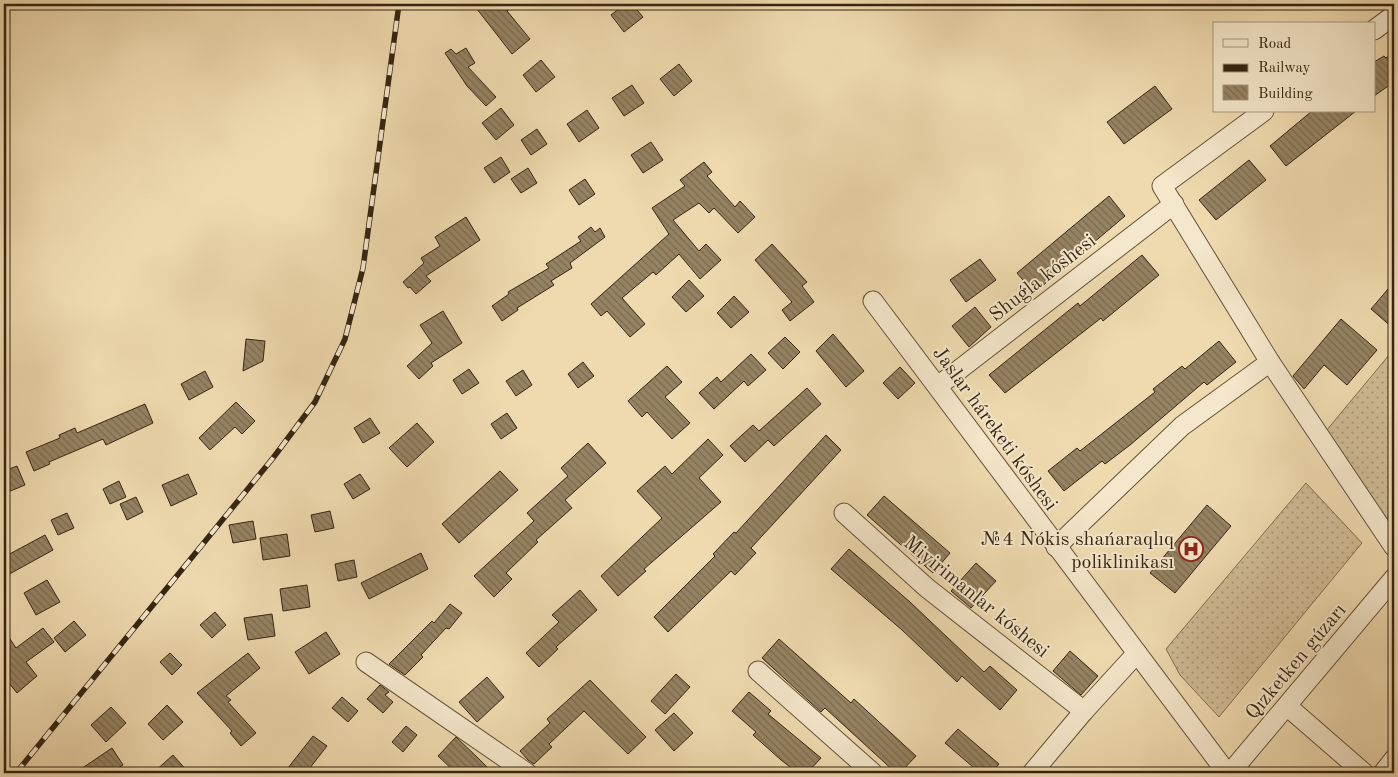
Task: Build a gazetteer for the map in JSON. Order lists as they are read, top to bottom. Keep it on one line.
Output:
{"streets":{"street":["Shuǵla kóshesi","Jaslar háreketi kóshesi","Miyirimanlar kóshesi","Qızketken gúzarı"]},"crossings":[["Shuǵla kóshesi","Jaslar háreketi kóshesi"],["Jaslar háreketi kóshesi","Qızketken gúzarı"]],"places":{"hospital":["№4 Nókis shańaraqlıq poliklinikası"]},"legend":["Road","Railway","Building"]}
